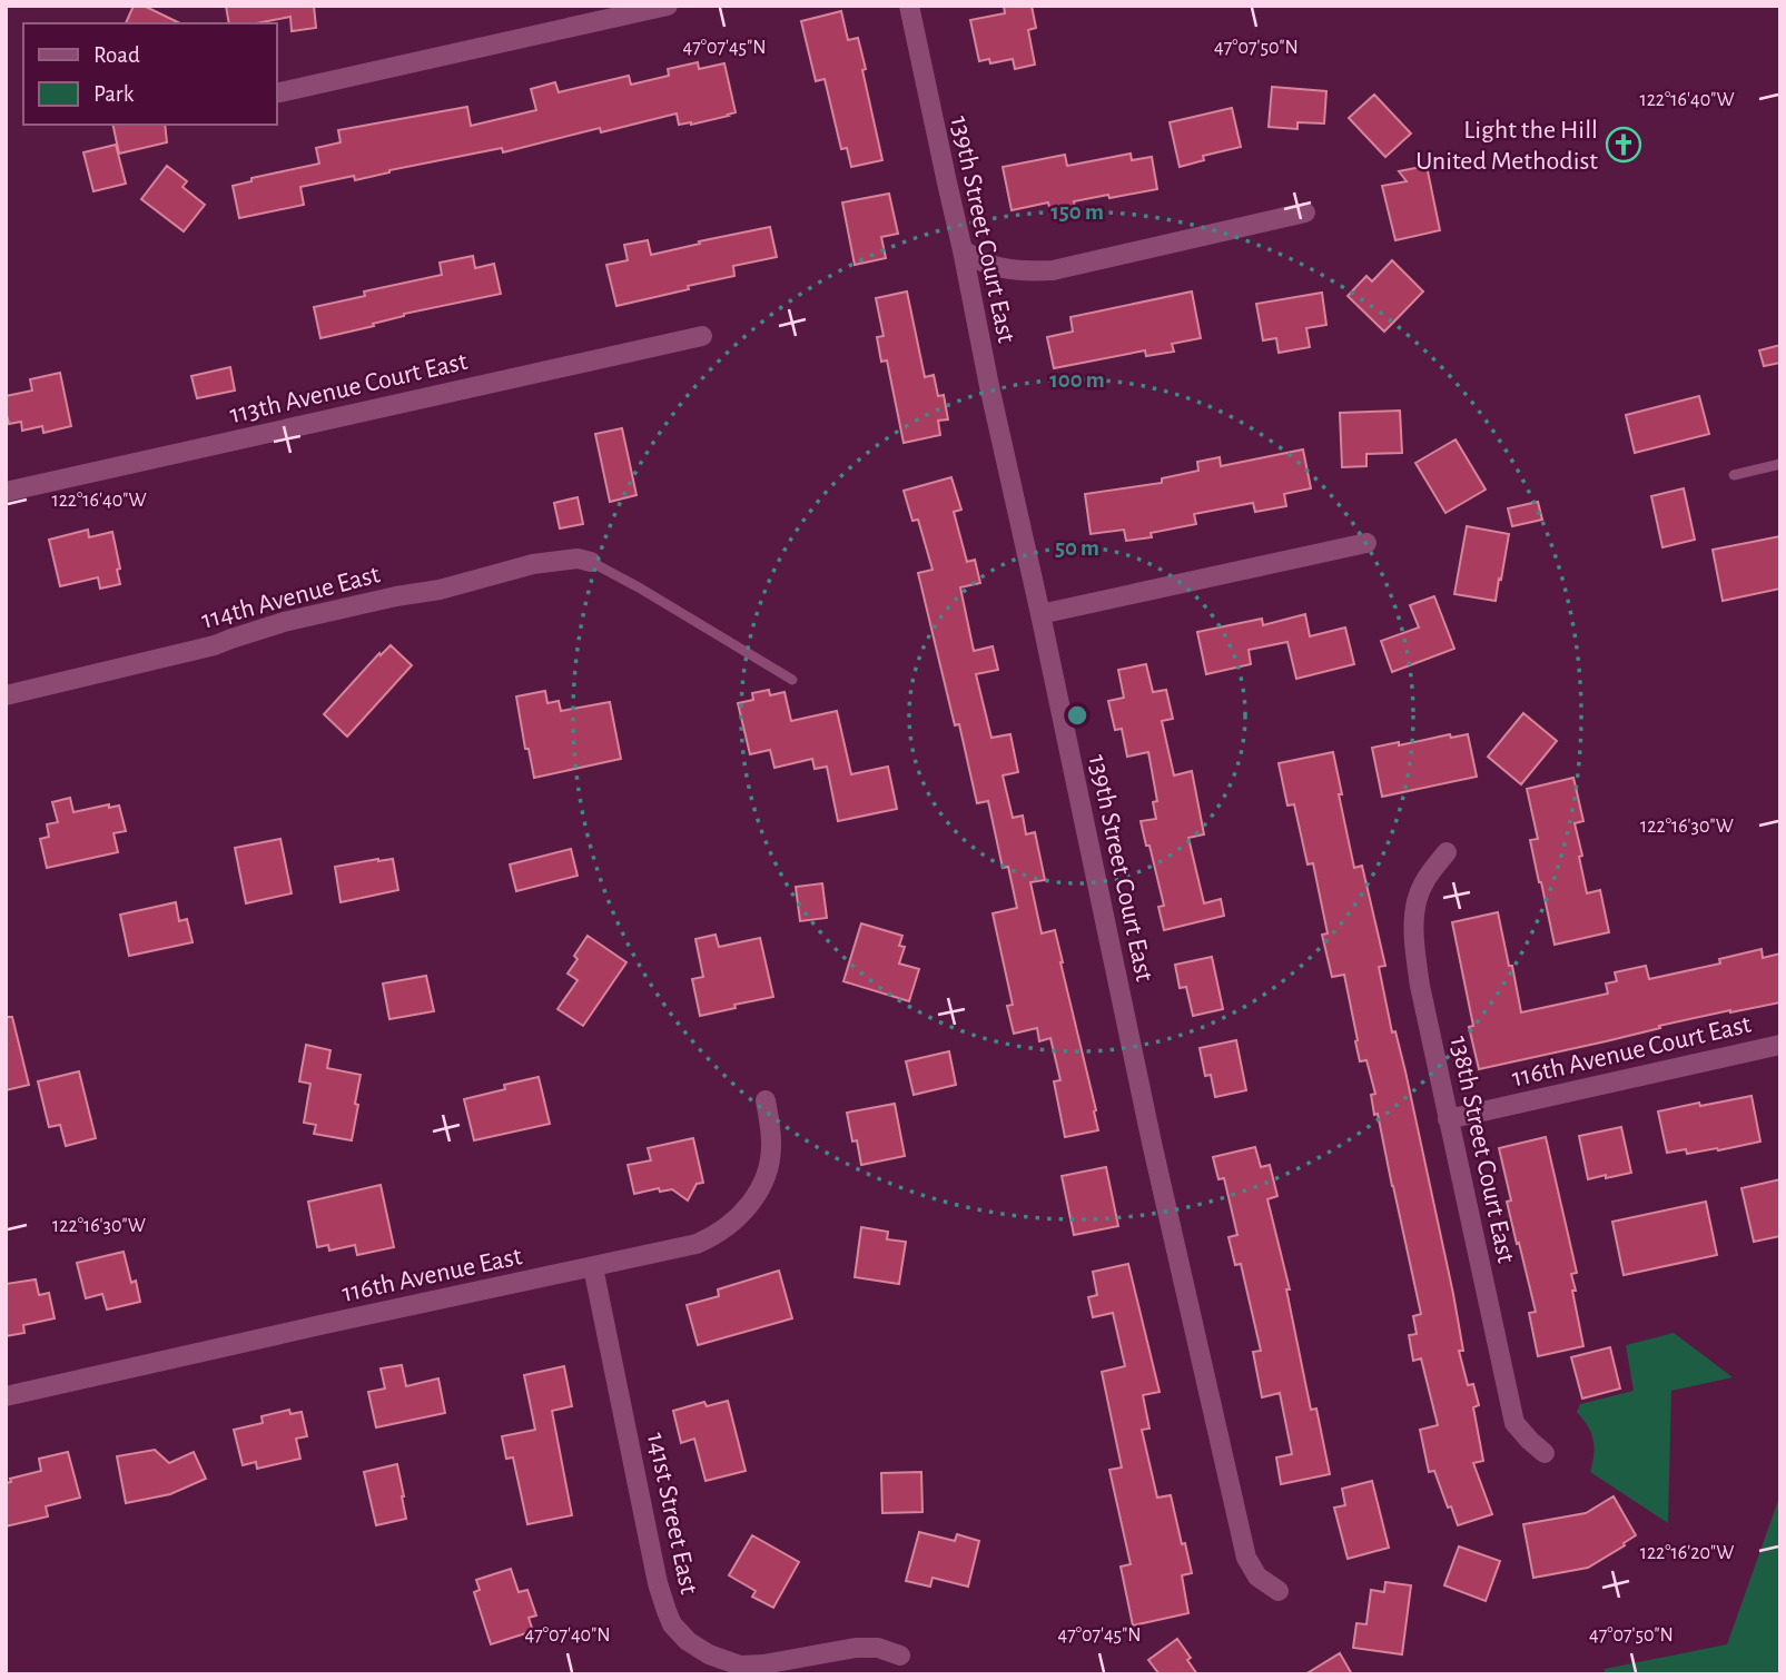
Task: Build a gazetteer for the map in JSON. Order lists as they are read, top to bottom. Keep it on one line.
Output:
{"streets":{"street":["139th Street Court East","113th Avenue Court East","114th Avenue East","116th Avenue Court East","138th Street Court East","116th Avenue East","141st Street East"]},"crossings":[["116th Avenue Court East","138th Street Court East"],["116th Avenue East","141st Street East"]],"places":{"church":["Light the Hill United Methodist"]},"legend":["Road","Park"],"coordinates":["47°07'45\"N","47°07'50\"N","122°16'40\"W","122°16'30\"W","122°16'20\"W","47°07'40\"N"],"rings":["150 m","100 m","50 m"]}
